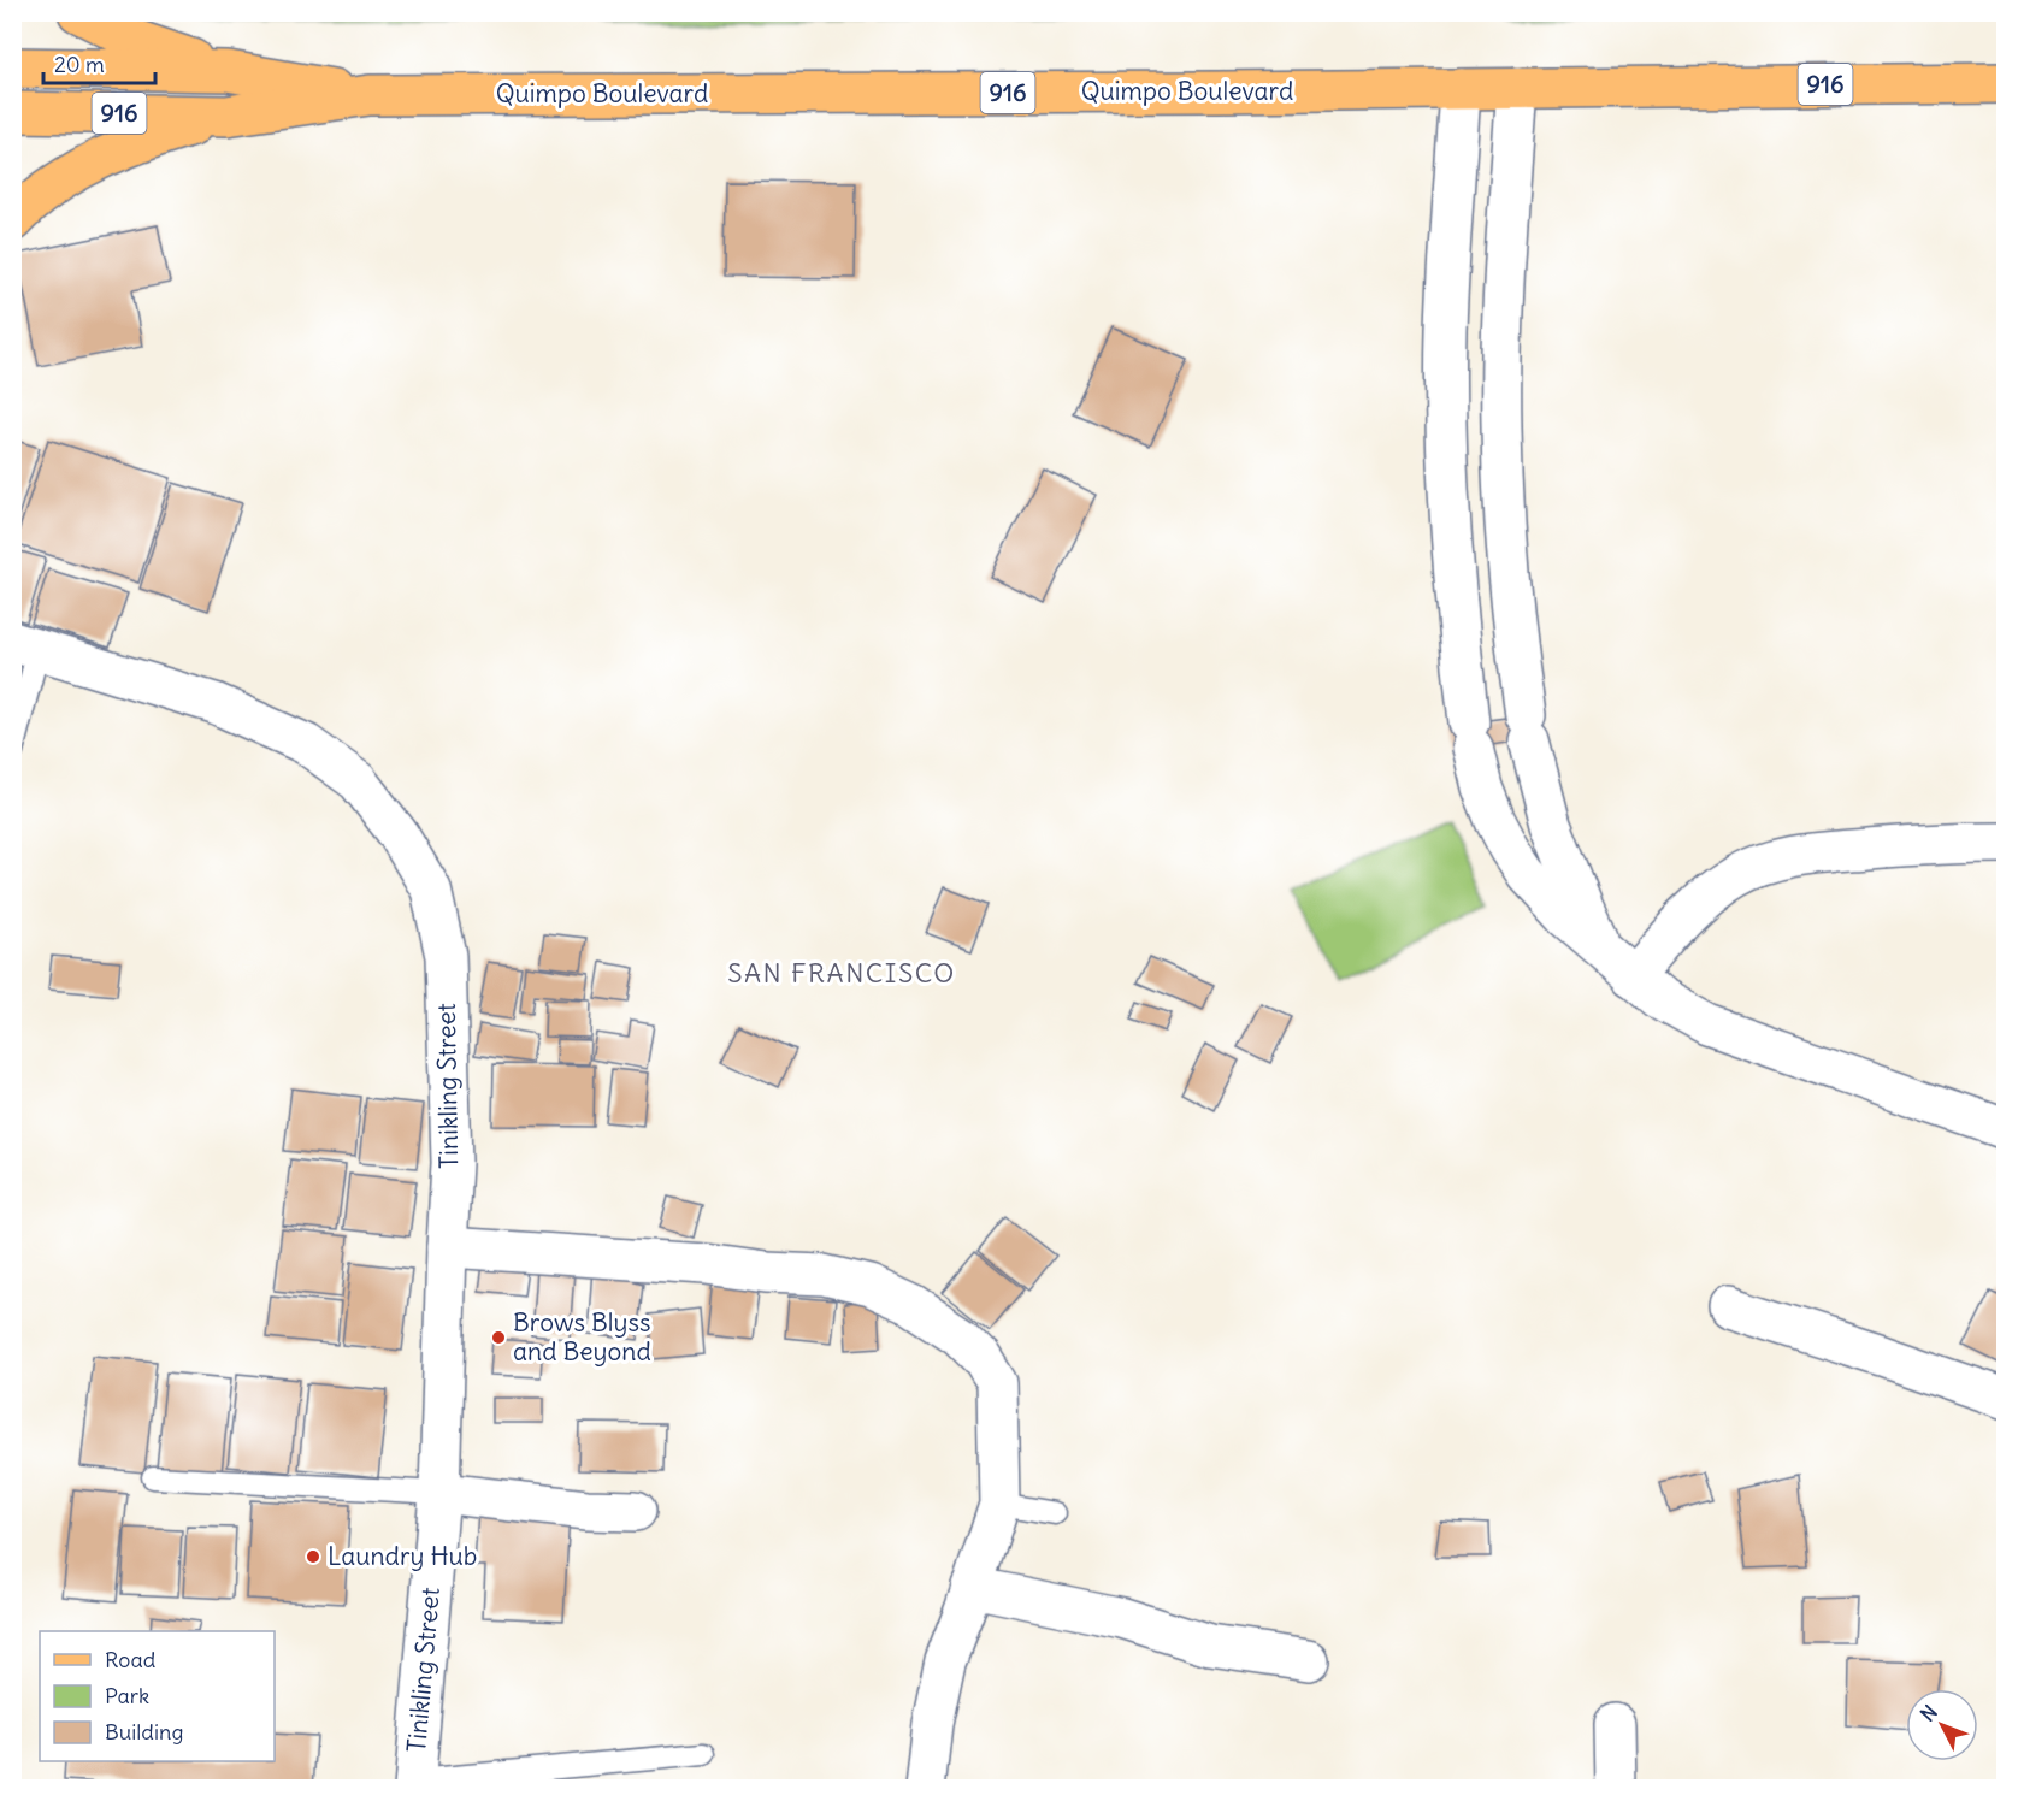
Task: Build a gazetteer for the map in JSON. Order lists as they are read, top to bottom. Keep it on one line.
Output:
{"streets":{"main road":["916","Quimpo Boulevard"],"street":["Tinikling Street"]},"districts":["SAN FRANCISCO"],"places":["Brows Blyss and Beyond","Laundry Hub"],"legend":["Road","Park","Building"],"scale_bar":"20 m","north":"top left"}
